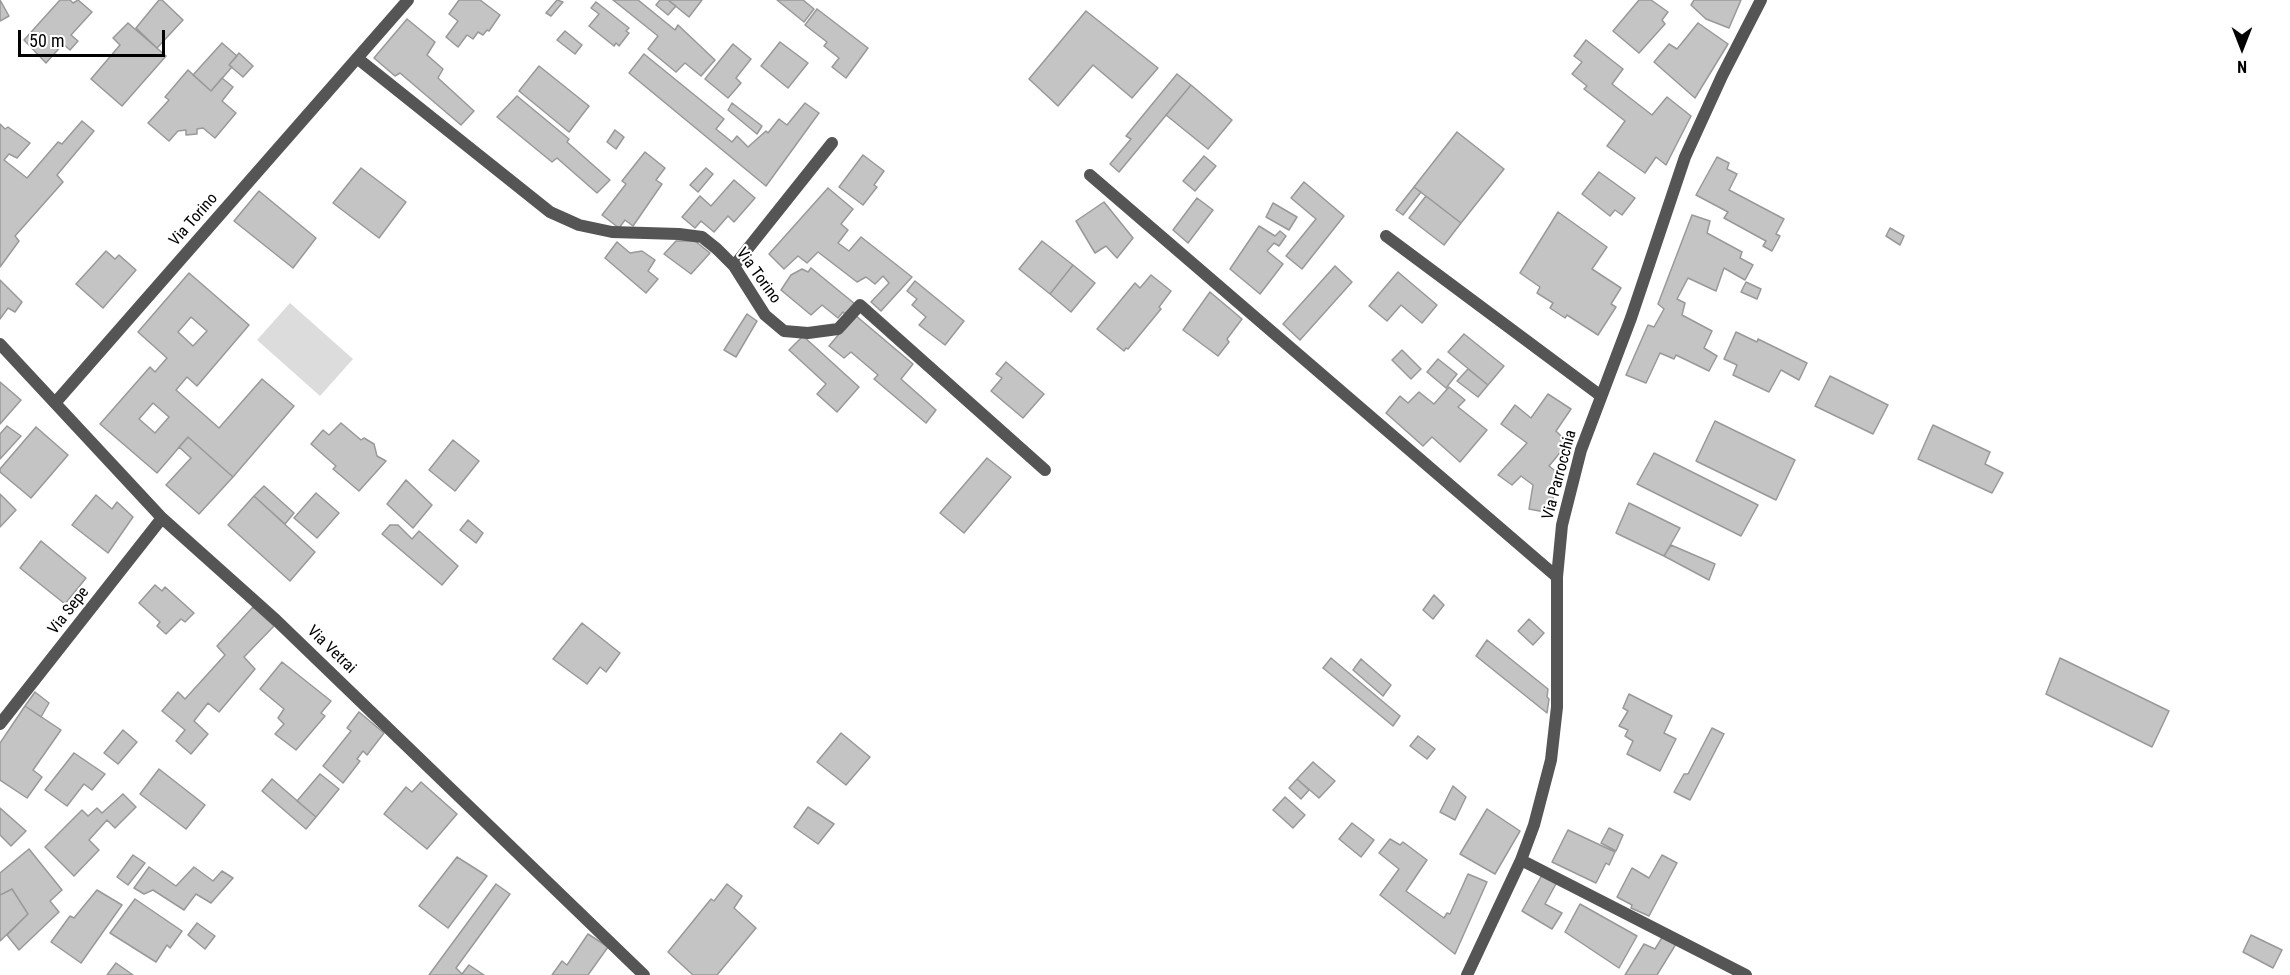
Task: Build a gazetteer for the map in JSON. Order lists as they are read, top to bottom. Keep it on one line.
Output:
{"streets":{"street":["Via Torino","Via Parrocchia","Via Sepe","Via Vetrai"]},"crossings":[["Via Torino","Via Vetrai"],["Via Sepe","Via Vetrai"]],"scale_bar":"50 m","north":"bottom"}
